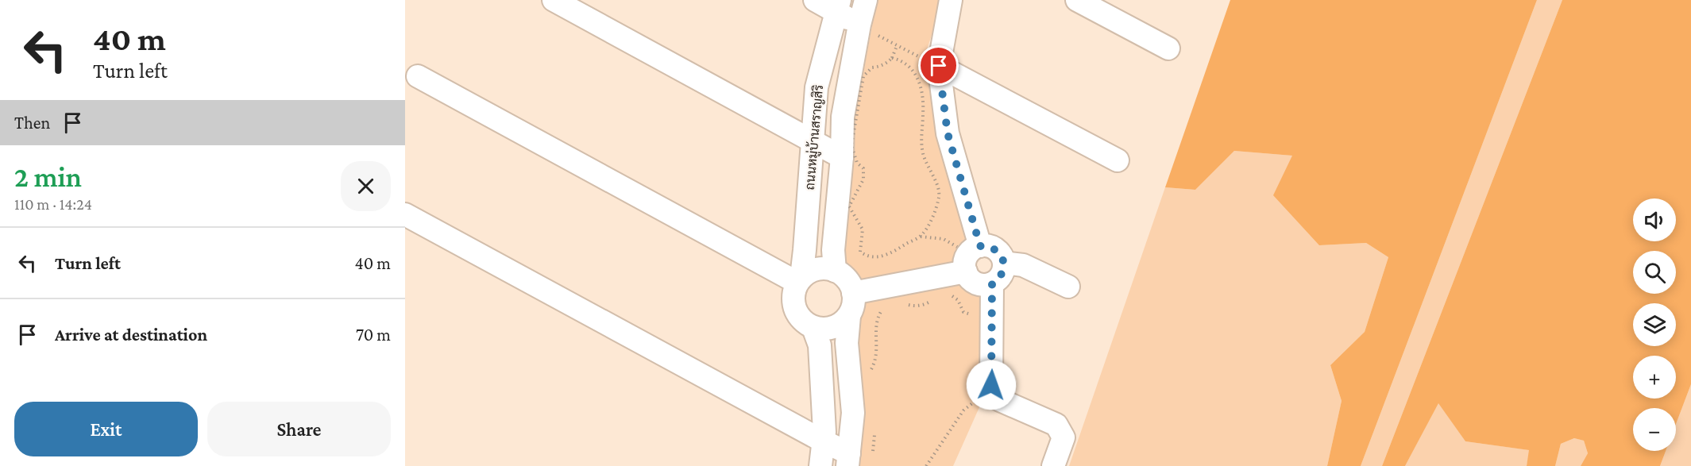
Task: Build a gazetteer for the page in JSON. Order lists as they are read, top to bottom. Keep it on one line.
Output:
{"streets":{"street":["ถนนหมู่บ้านสราญสิริ"]},"page":{"turn":["40 m","Turn left"],"then":"Then","heading":["2 min","110 m · 14:24"],"map_buttons":["+","−"],"list":[{"name":"Turn left","value":"40 m"},{"name":"Arrive at destination","value":"70 m"}],"buttons":["Exit","Share"]}}
